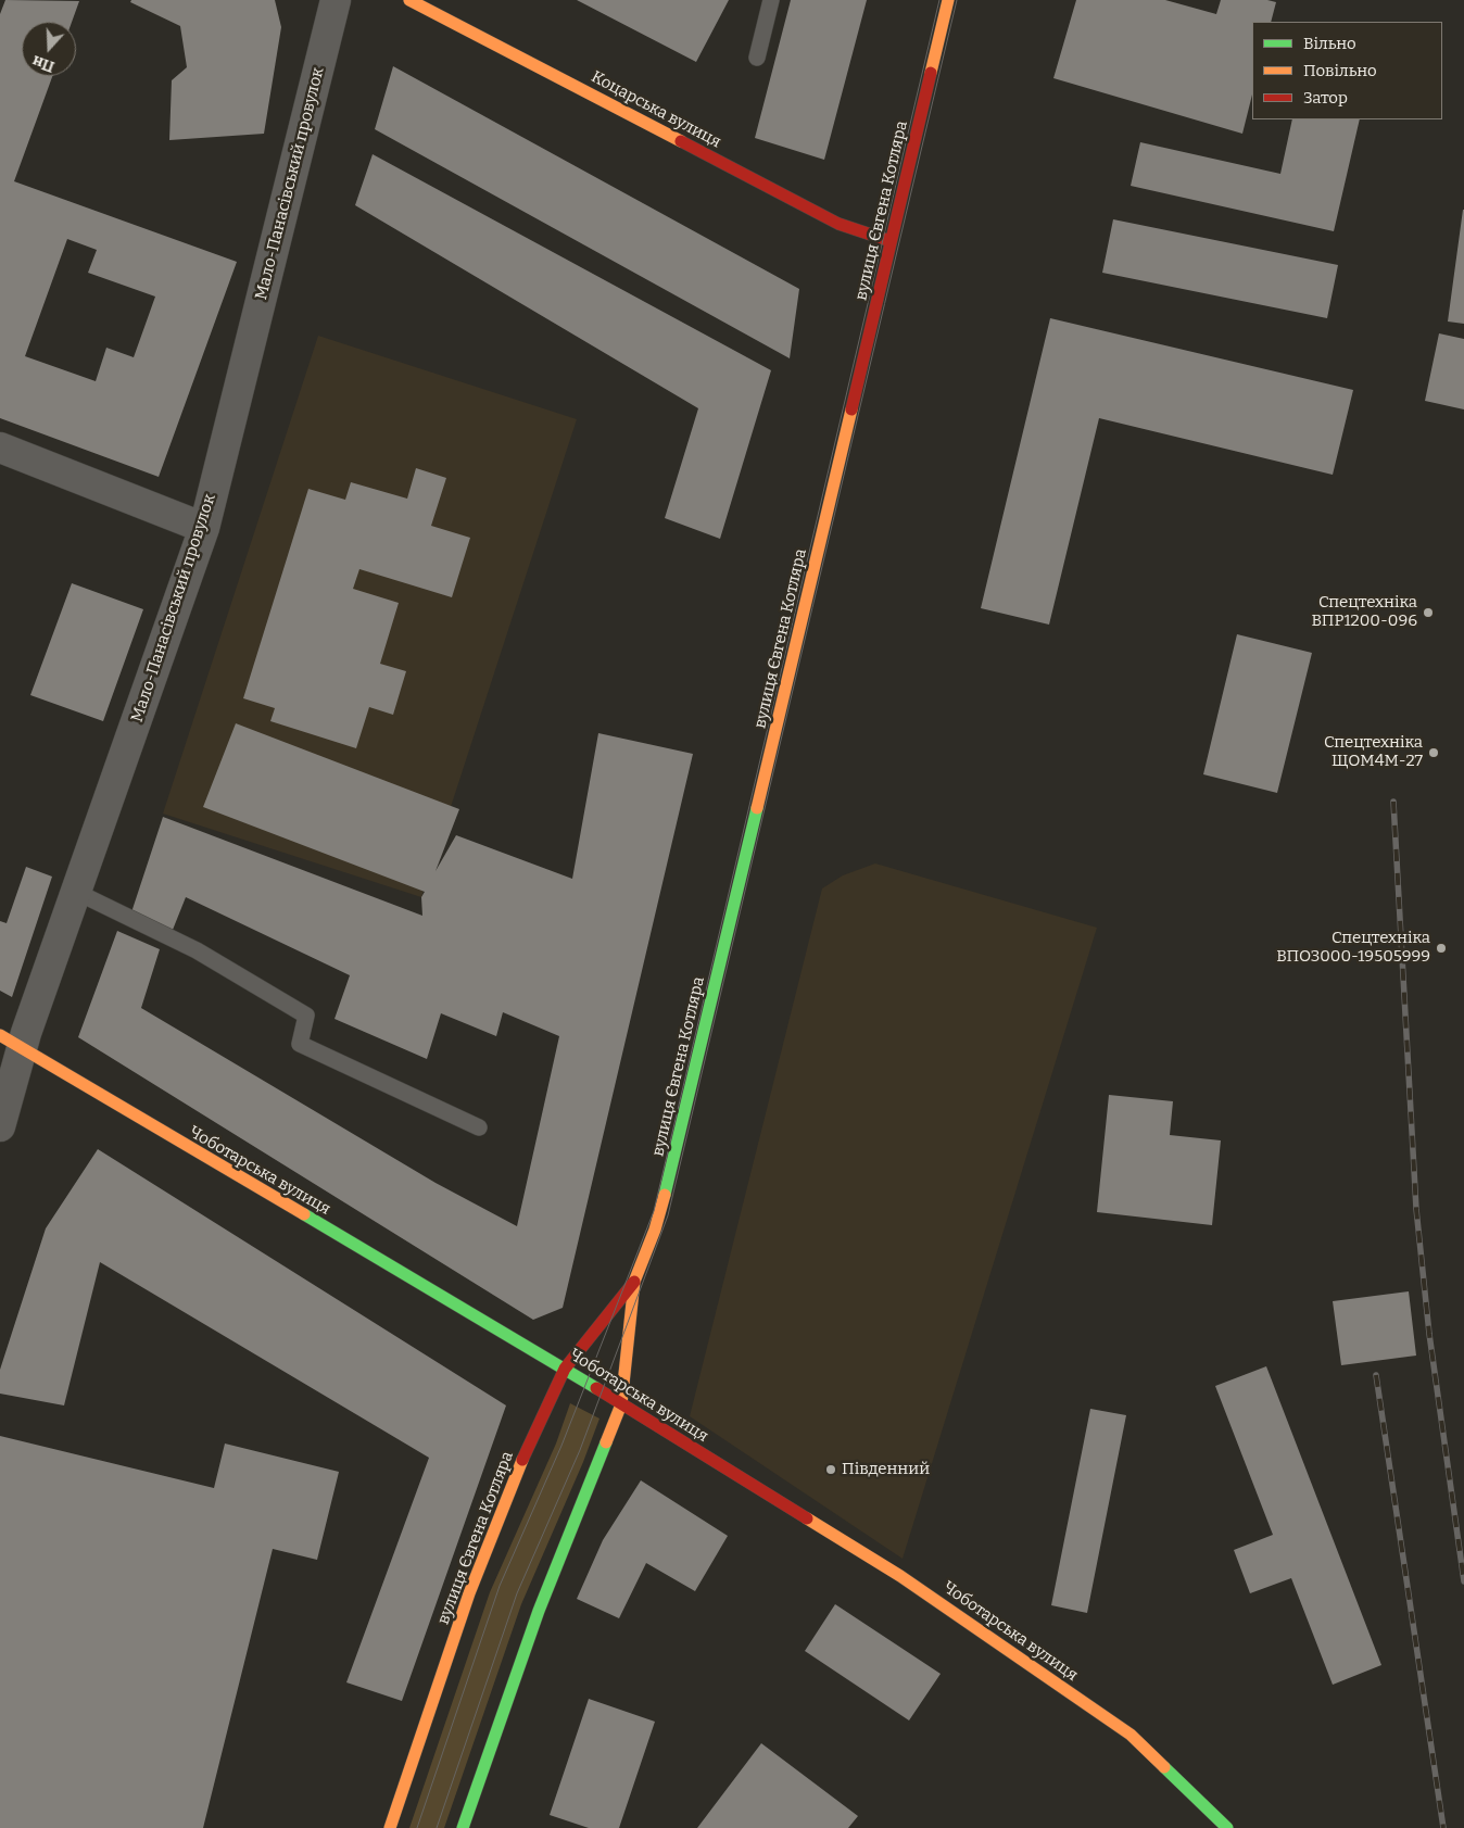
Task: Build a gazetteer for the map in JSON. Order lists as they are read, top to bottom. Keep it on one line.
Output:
{"streets":{"main road":["Коцарська вулиця","вулиця Євгена Котляра","Чоботарська вулиця"],"street":["Мало-Панасівський провулок"]},"crossings":[["Коцарська вулиця","вулиця Євгена Котляра"],["Мало-Панасівський провулок","Чоботарська вулиця"],["вулиця Євгена Котляра","Чоботарська вулиця"]],"places":["Спецтехніка ВПР1200-096","Спецтехніка ЩОМ4М-27","Спецтехніка ВПО3000-19505999","Південний"],"legend":["Вільно","Повільно","Затор"],"north":"bottom"}
